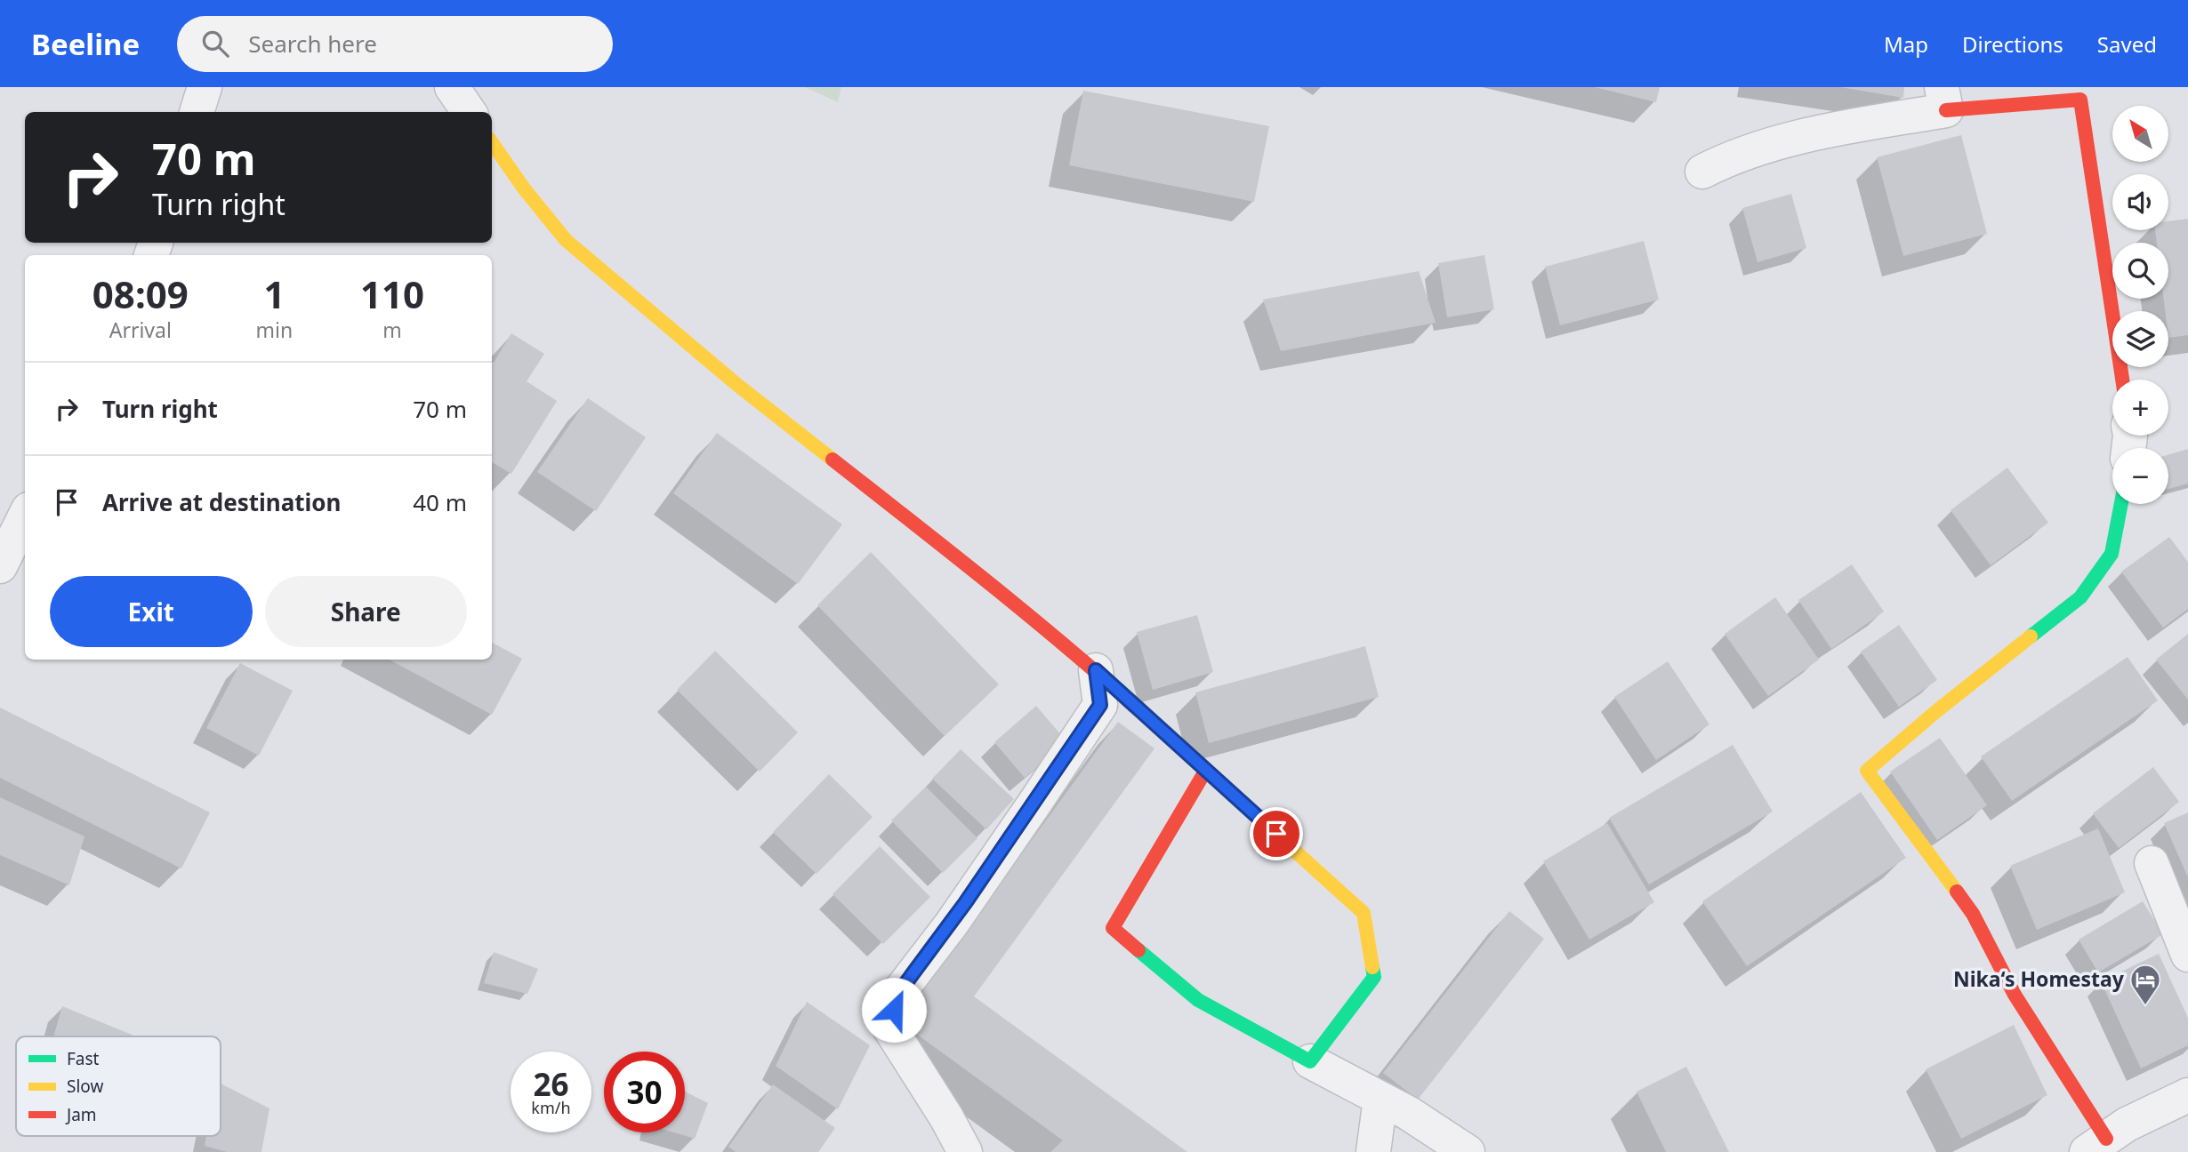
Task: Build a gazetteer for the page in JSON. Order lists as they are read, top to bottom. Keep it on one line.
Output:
{"places":{"hotel":["Nika‘s Homestay"]},"legend":["Fast","Slow","Jam"],"north":"top left","page":{"header":"Beeline","search":"Search here","nav":["Map","Directions","Saved"],"map_buttons":["+","−"],"turn":["70 m","Turn right"],"eta":["08:09","Arrival","1","min","110","m"],"list":[{"name":"Turn right","value":"70 m"},{"name":"Arrive at destination","value":"40 m"}],"buttons":["Exit","Share"],"speed":"26 km/h","limit":"30"}}
